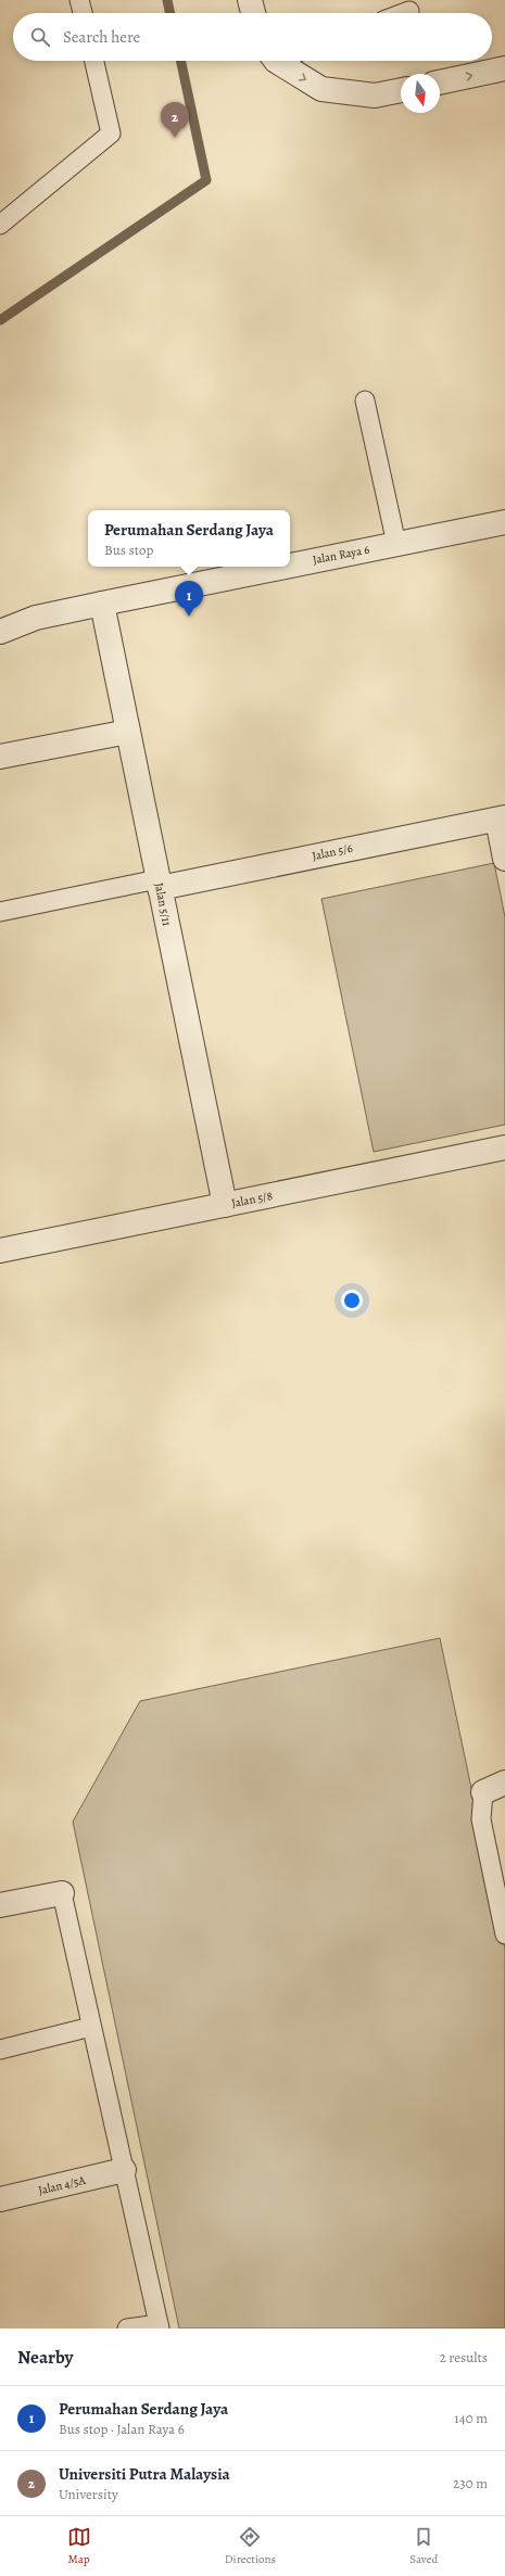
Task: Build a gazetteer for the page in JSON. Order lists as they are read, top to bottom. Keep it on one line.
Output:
{"streets":{"street":["Jalan Raya 6","Jalan 5/6","Jalan 5/11","Jalan 5/8","Jalan 4/5A"]},"crossings":[["Jalan Raya 6","Jalan 5/11"],["Jalan 5/6","Jalan 5/11"],["Jalan 5/11","Jalan 5/8"]],"north":"bottom","page":{"search":"Search here","pins":["2","1"],"popup":["Perumahan Serdang Jaya","Bus stop"],"heading":["Nearby","2 results"],"list":[{"mark":"1","name":"Perumahan Serdang Jaya","note":"Bus stop · Jalan Raya 6","value":"140 m"},{"mark":"2","name":"Universiti Putra Malaysia","note":"University","value":"230 m"}],"nav":["Map","Directions","Saved"]}}
